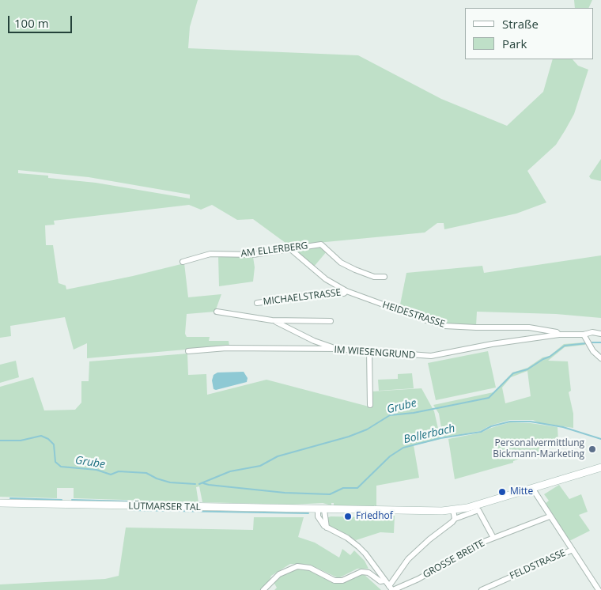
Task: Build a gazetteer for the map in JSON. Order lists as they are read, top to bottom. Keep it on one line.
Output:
{"streets":{"main road":["LÜTMARSER TAL"],"street":["AM ELLERBERG","MICHAELSTRASSE","HEIDESTRASSE","IM WIESENGRUND","GROSSE BREITE","FELDSTRASSE"]},"crossings":[["AM ELLERBERG","HEIDESTRASSE"],["MICHAELSTRASSE","HEIDESTRASSE"],["HEIDESTRASSE","IM WIESENGRUND"],["LÜTMARSER TAL","FELDSTRASSE"],["GROSSE BREITE","FELDSTRASSE"]],"water":["Grube","Bollerbach"],"places":["Personalvermittlung Bickmann-Marketing","Mitte","Friedhof"],"legend":["Straße","Park"],"scale_bar":"100 m"}
